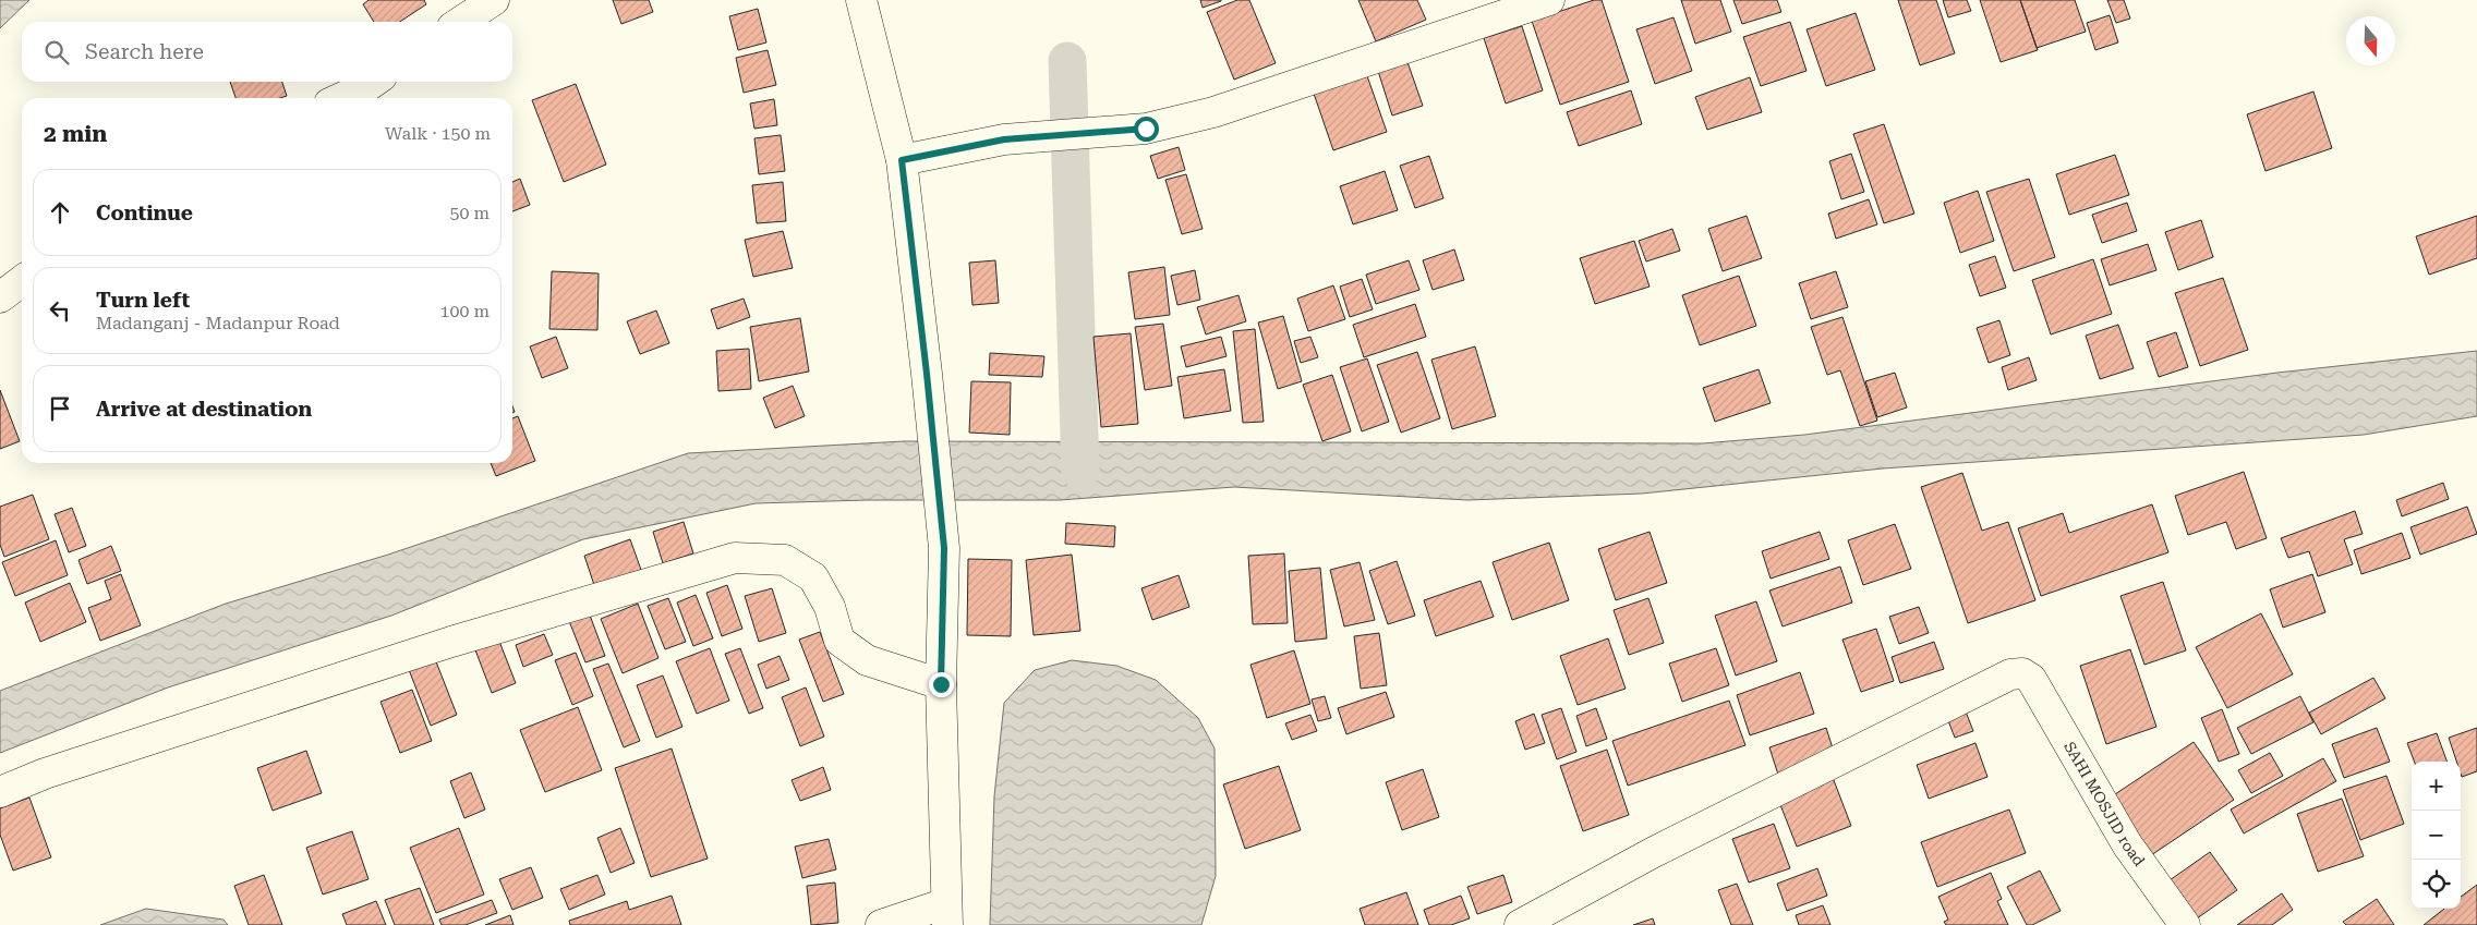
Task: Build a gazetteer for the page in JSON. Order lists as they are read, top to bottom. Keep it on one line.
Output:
{"streets":{"street":["SAHI MOSJID road"]},"north":"bottom","page":{"search":"Search here","heading":["2 min","Walk · 150 m"],"list":[["Continue","50 m"],["Turn left","Madanganj - Madanpur Road","100 m"],"Arrive at destination"],"map_buttons":["+","−"]}}
